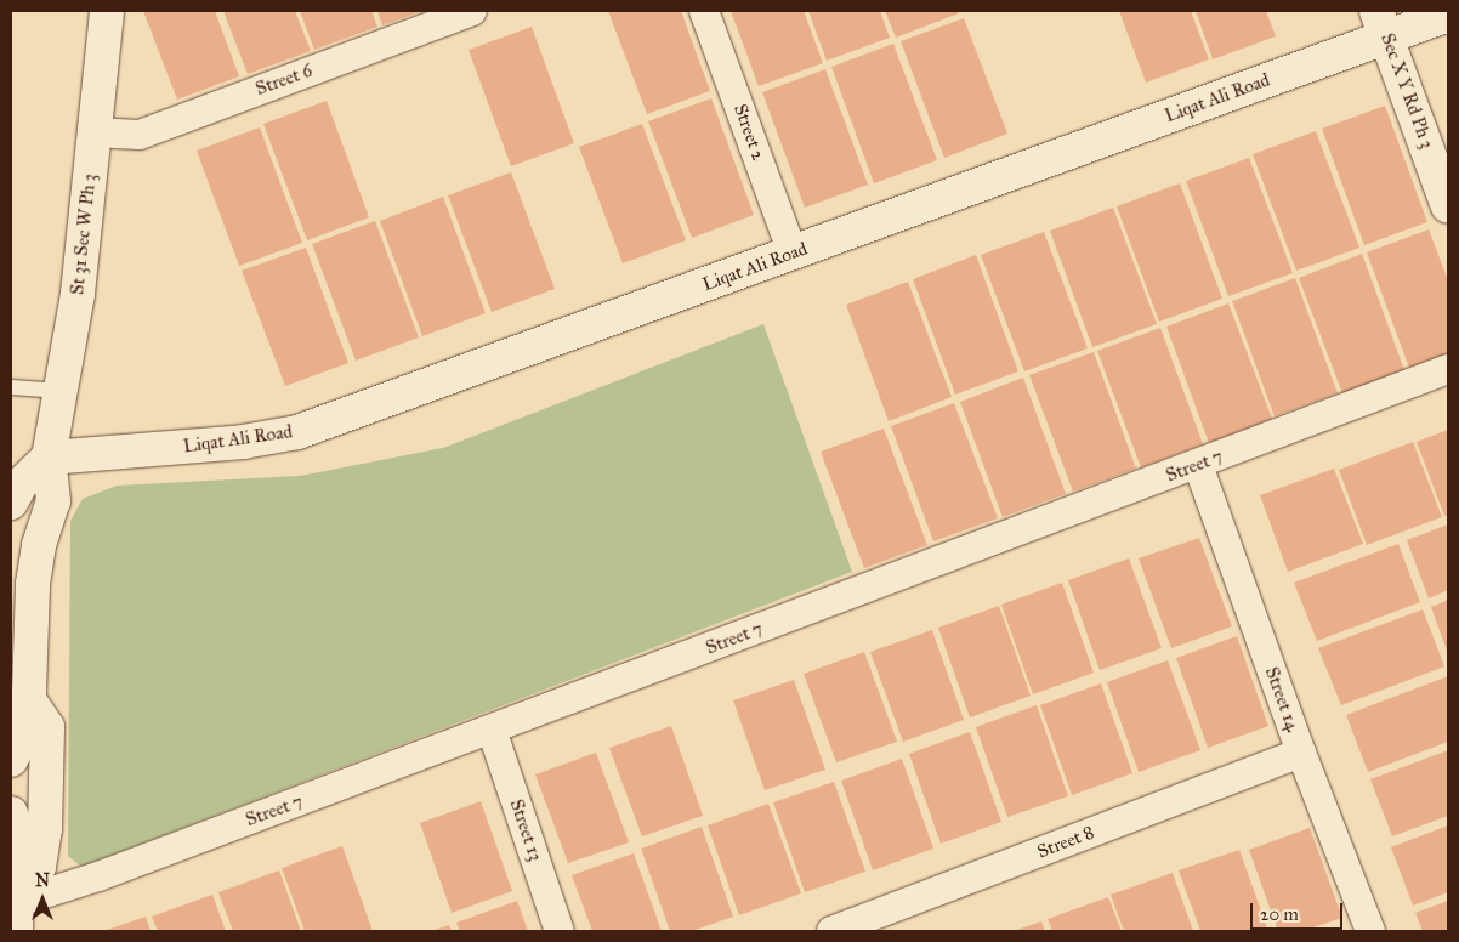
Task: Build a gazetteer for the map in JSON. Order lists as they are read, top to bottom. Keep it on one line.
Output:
{"streets":{"street":["Street 6","Sec X Y Rd Ph 3","Liqat Ali Road","Street 2","St 31 Sec W Ph 3","Street 7","Street 14","Street 13","Street 8"]},"crossings":[["Street 6","St 31 Sec W Ph 3"],["Sec X Y Rd Ph 3","Liqat Ali Road"],["Liqat Ali Road","Street 2"],["Liqat Ali Road","St 31 Sec W Ph 3"],["Street 7","Street 14"],["Street 7","Street 13"],["Street 14","Street 8"]],"scale_bar":"20 m","north":"top"}
